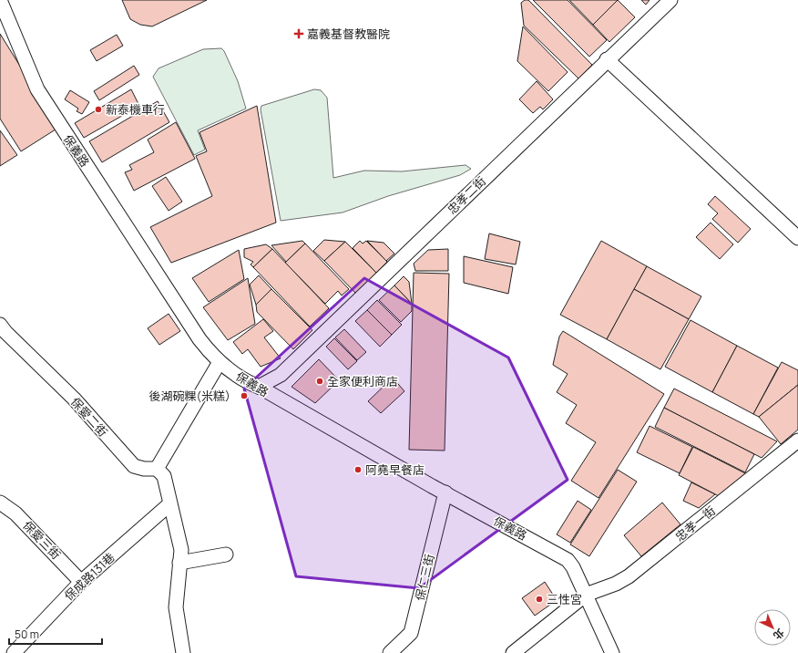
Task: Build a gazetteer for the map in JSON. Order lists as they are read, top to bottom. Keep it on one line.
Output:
{"streets":{"street":["保義路","忠孝二街","保愛二街","忠孝一街","保愛三街","保成路131巷","保仁三街"]},"crossings":[["保義路","忠孝二街"],["保義路","忠孝一街"],["保義路","保仁三街"],["保愛三街","保成路131巷"]],"places":{"health":["嘉義基督教醫院"],"other":["新泰機車行","全家便利商店","後湖碗粿(米糕）","阿堯早餐店","三性宮"]},"scale_bar":"50 m","north":"bottom right"}
